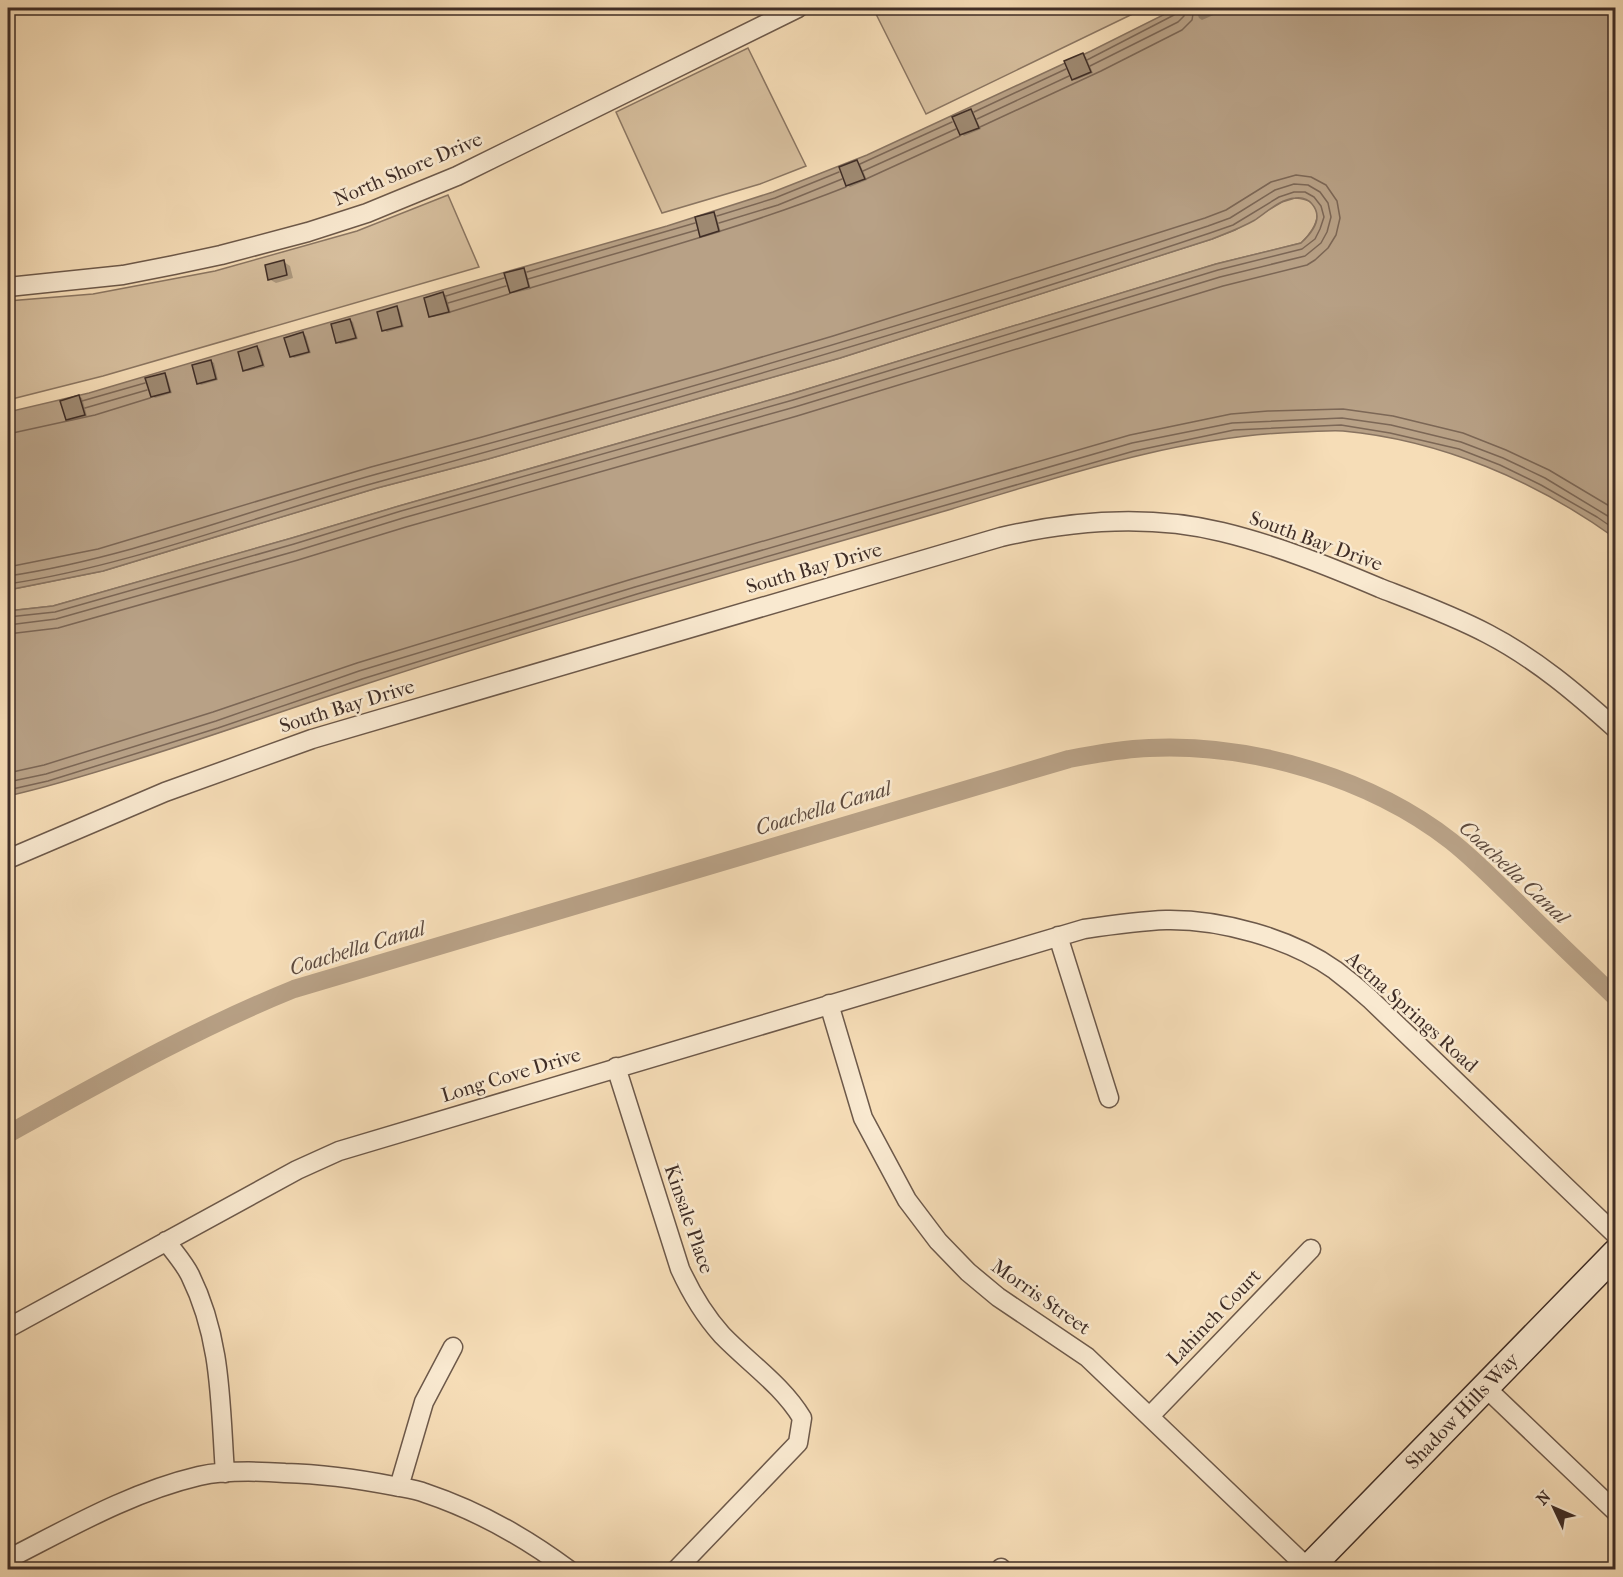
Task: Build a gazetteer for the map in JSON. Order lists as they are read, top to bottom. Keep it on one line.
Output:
{"streets":{"street":["North Shore Drive","South Bay Drive","Aetna Springs Road","Long Cove Drive","Kinsale Place","Morris Street","Lahinch Court","Shadow Hills Way"]},"crossings":[["Aetna Springs Road","Long Cove Drive"],["Long Cove Drive","Kinsale Place"],["Long Cove Drive","Morris Street"],["Morris Street","Lahinch Court"],["Morris Street","Shadow Hills Way"]],"water":["Coachella Canal"],"north":"top left"}
